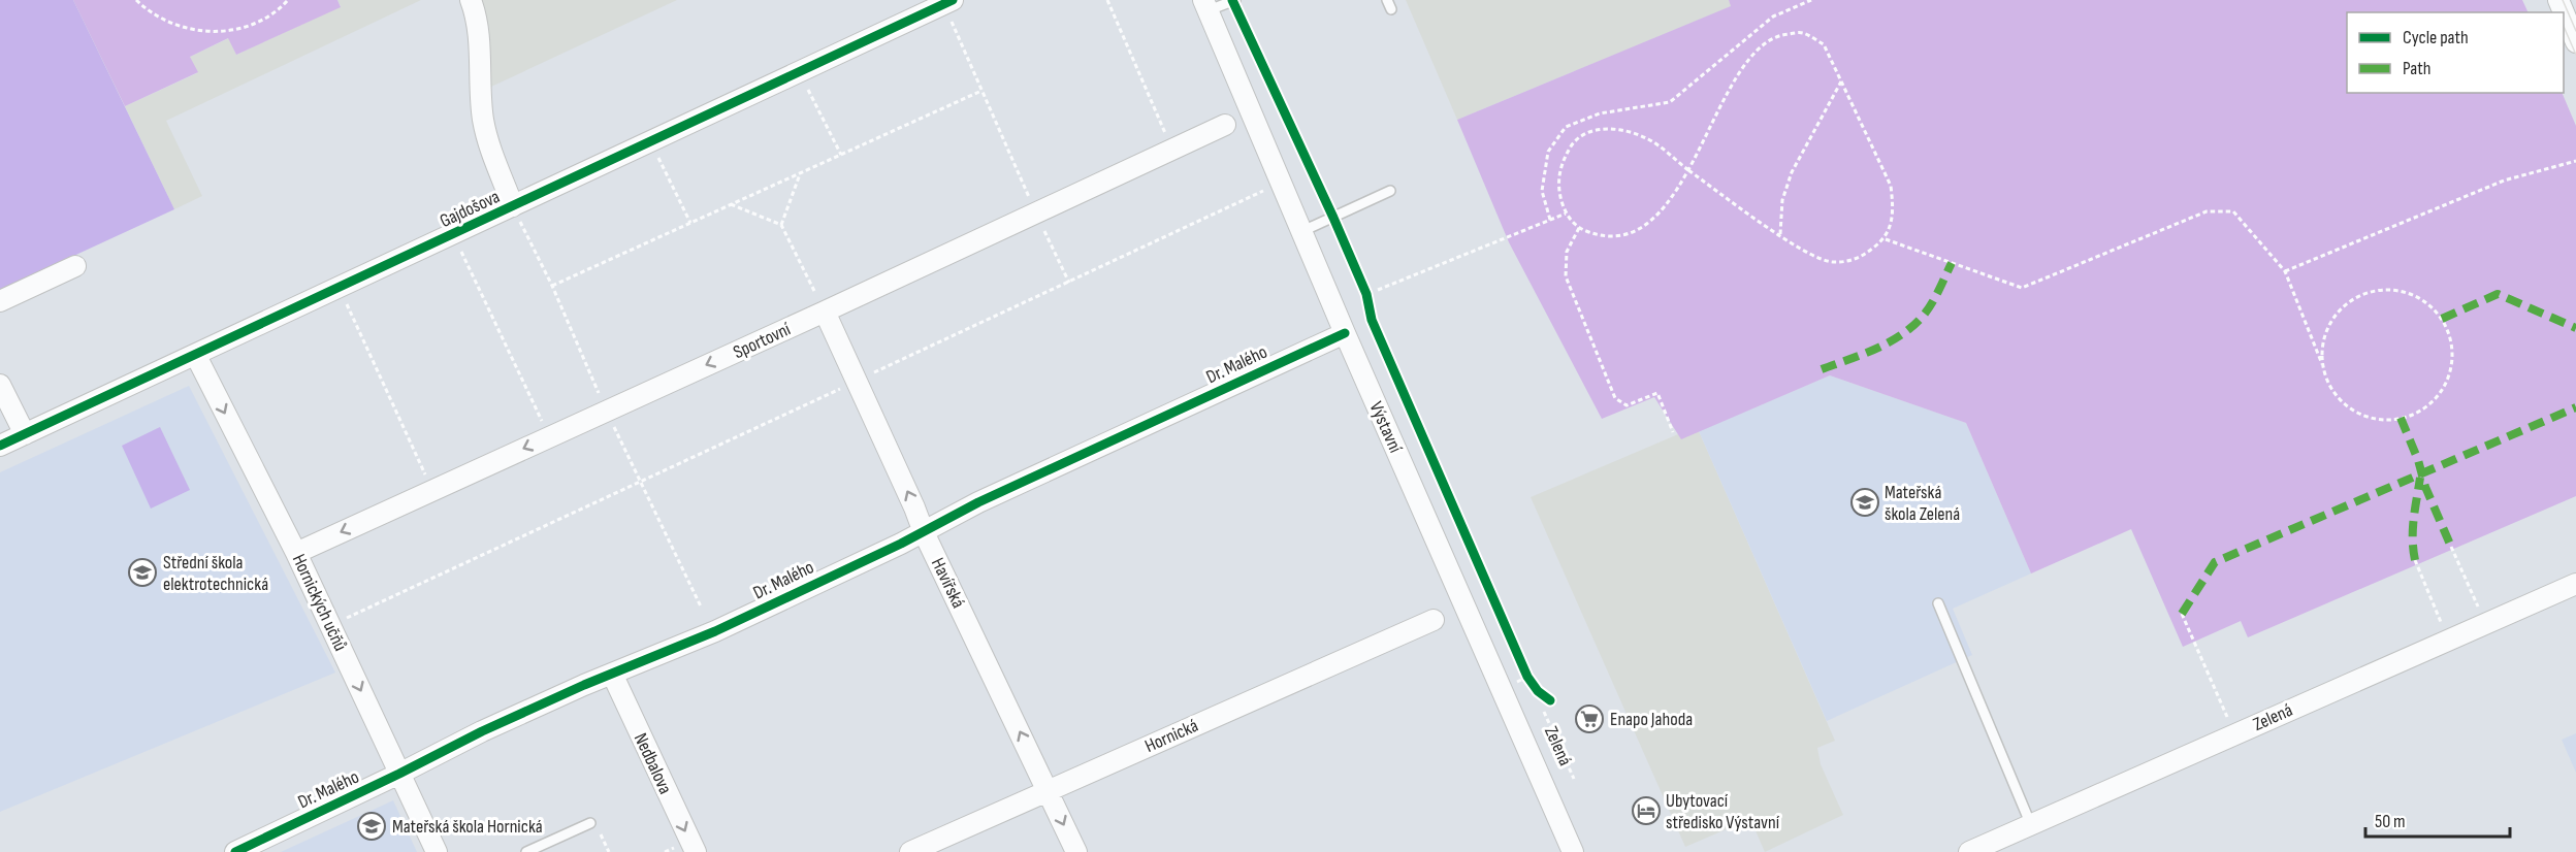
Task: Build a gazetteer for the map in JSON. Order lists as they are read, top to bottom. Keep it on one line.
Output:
{"streets":{"street":["Gajdošova","Sportovní","Dr. Malého","Výstavní","Havířská","Hornických učňů","Zelená","Hornická","Nedbalova"]},"crossings":[["Gajdošova","Hornických učňů"],["Sportovní","Havířská"],["Sportovní","Hornických učňů"],["Dr. Malého","Výstavní"],["Dr. Malého","Havířská"],["Dr. Malého","Hornických učňů"],["Dr. Malého","Nedbalova"],["Havířská","Hornická"]],"one_way":["Sportovní","Hornických učňů","Nedbalova"],"places":{"school or university":["Mateřská škola Zelená","Střední škola elektrotechnická","Mateřská škola Hornická"],"supermarket":["Enapo Jahoda"],"hotel":["Ubytovací středisko Výstavní"]},"legend":["Cycle path","Path"],"scale_bar":"50 m"}
